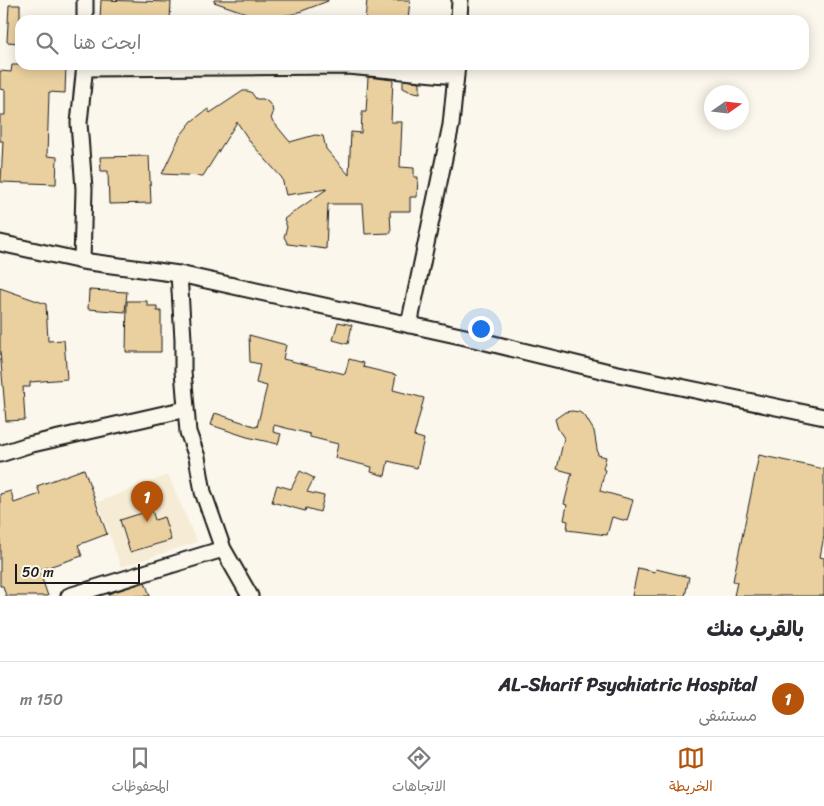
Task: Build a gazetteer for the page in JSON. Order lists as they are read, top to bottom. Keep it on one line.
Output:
{"scale_bar":"50 m","north":"right","page":{"search":"ابحث هنا","pins":"1","scale":"50 m","heading":"بالقرب منك","list":[{"mark":"1","name":"AL-Sharif Psychiatric Hospital","note":"مستشفى","value":"150 m"}],"nav":["الخريطة","الاتجاهات","المحفوظات"]}}
